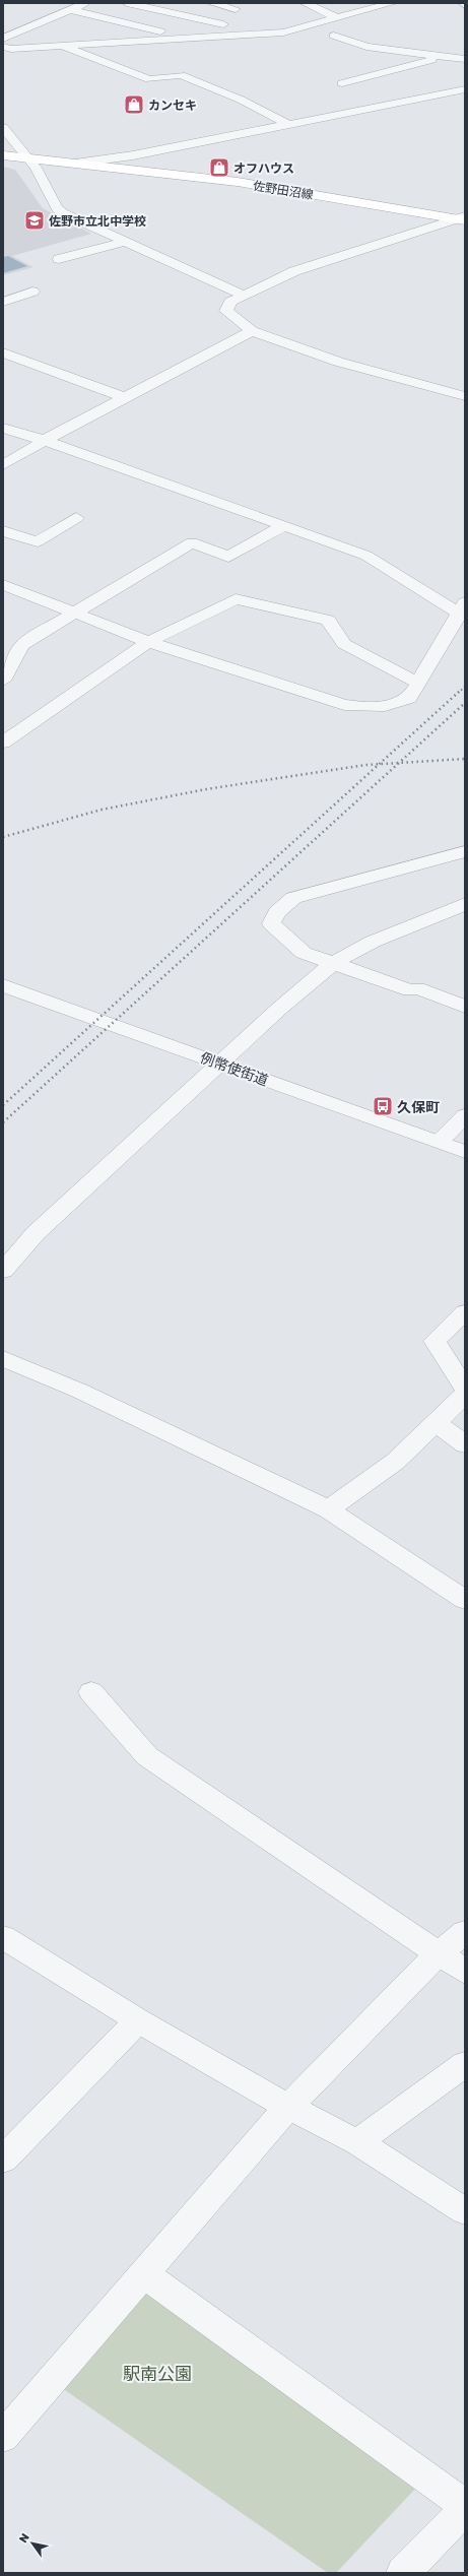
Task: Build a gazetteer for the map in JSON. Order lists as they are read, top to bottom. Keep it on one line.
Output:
{"streets":{"main road":["佐野田沼線"],"street":["例幣使街道"]},"parks":["駅南公園"],"places":{"shop":["カンセキ","オフハウス"],"school or university":["佐野市立北中学校"],"bus stop":["久保町"]},"north":"top left"}
